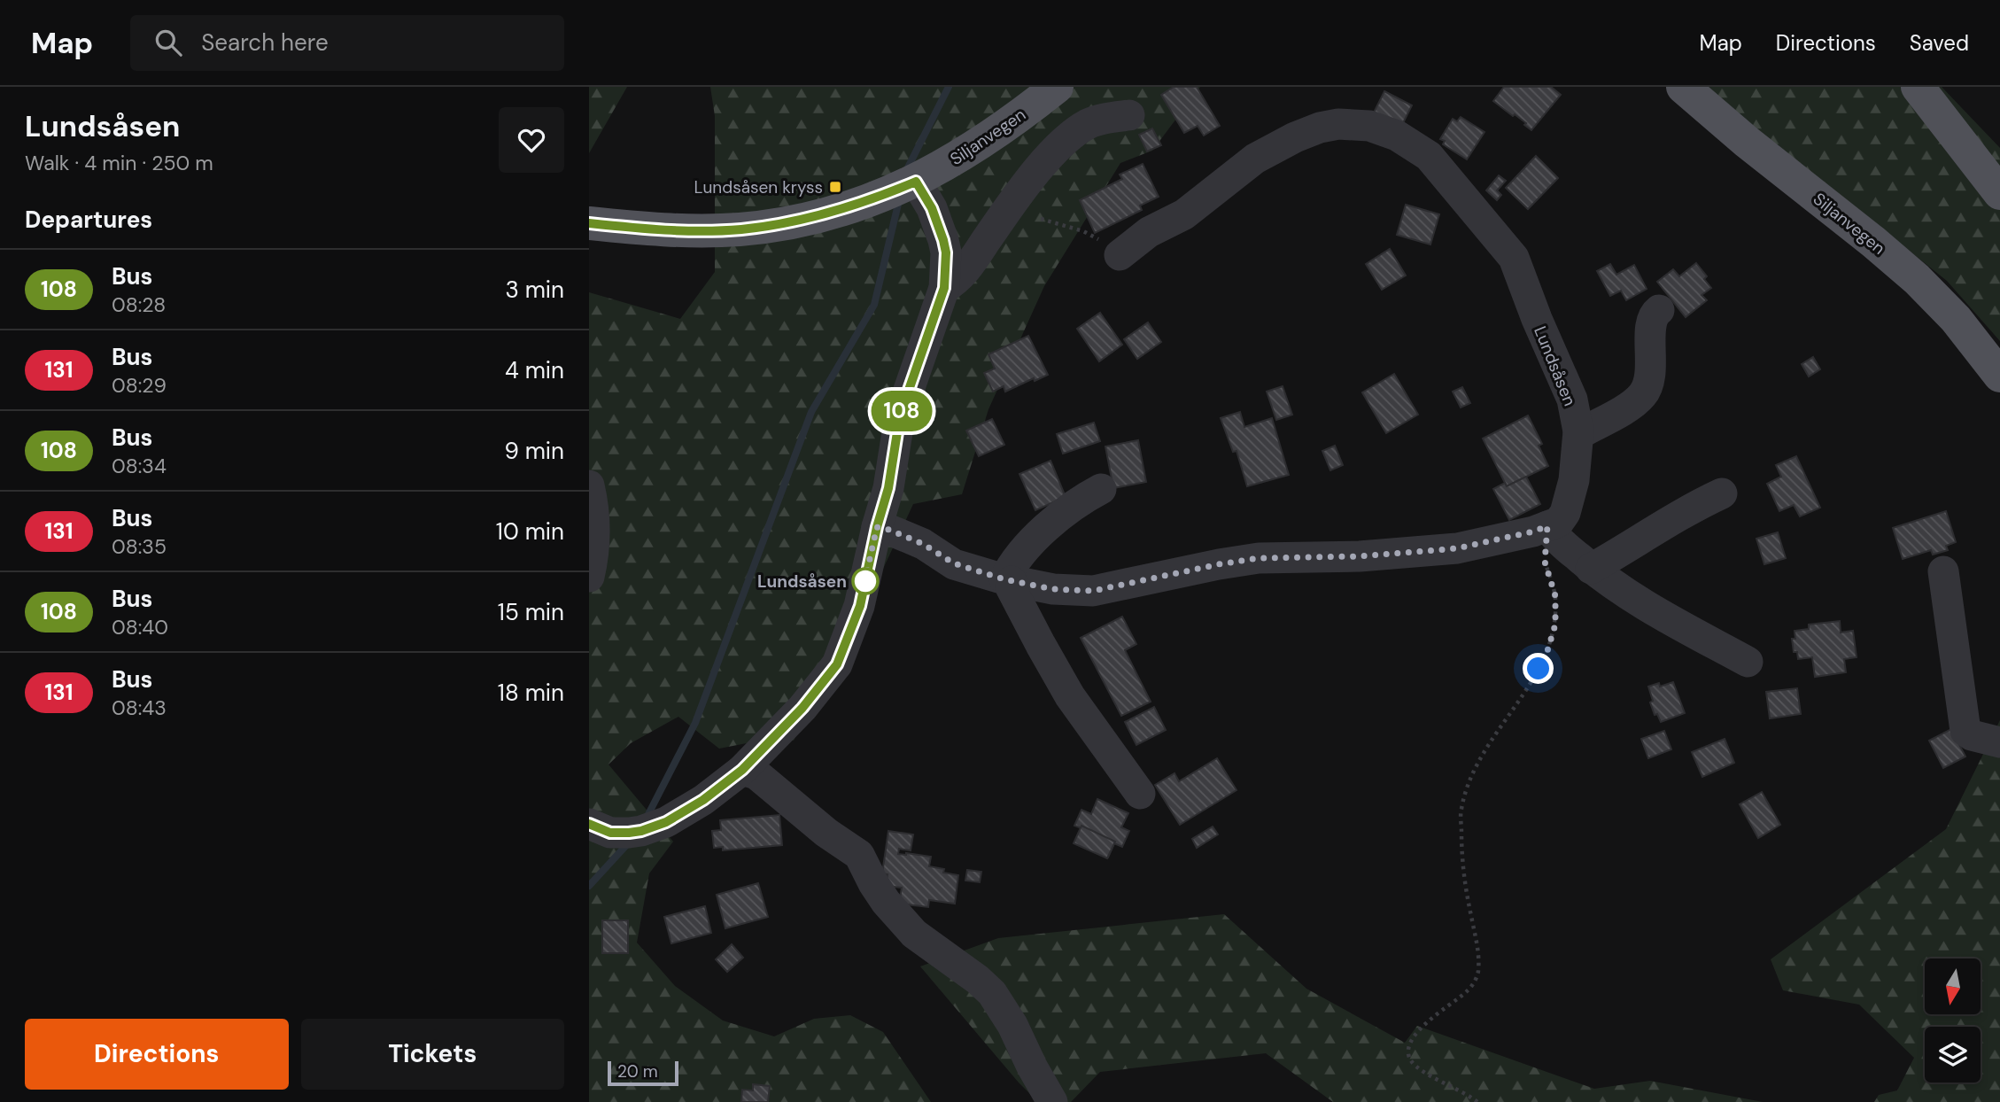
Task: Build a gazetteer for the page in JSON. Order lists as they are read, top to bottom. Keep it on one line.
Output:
{"streets":{"main road":["Siljanvegen"],"street":["Lundsåsen"]},"places":{"transit":["Lundsåsen kryss"],"other":["Lundsåsen"]},"lines":["bus line 108"],"scale_bar":"20 m","north":"bottom","page":{"header":"Map","search":"Search here","nav":["Map","Directions","Saved"],"heading":[["Lundsåsen","Walk · 4 min · 250 m"],"Departures"],"on_map":"108","list":[{"mark":"108","name":"Bus","note":"08:28","value":"3 min"},{"mark":"131","name":"Bus","note":"08:29","value":"4 min"},{"mark":"108","name":"Bus","note":"08:34","value":"9 min"},{"mark":"131","name":"Bus","note":"08:35","value":"10 min"},{"mark":"108","name":"Bus","note":"08:40","value":"15 min"},{"mark":"131","name":"Bus","note":"08:43","value":"18 min"}],"buttons":["Directions","Tickets"],"scale":"20 m"}}
